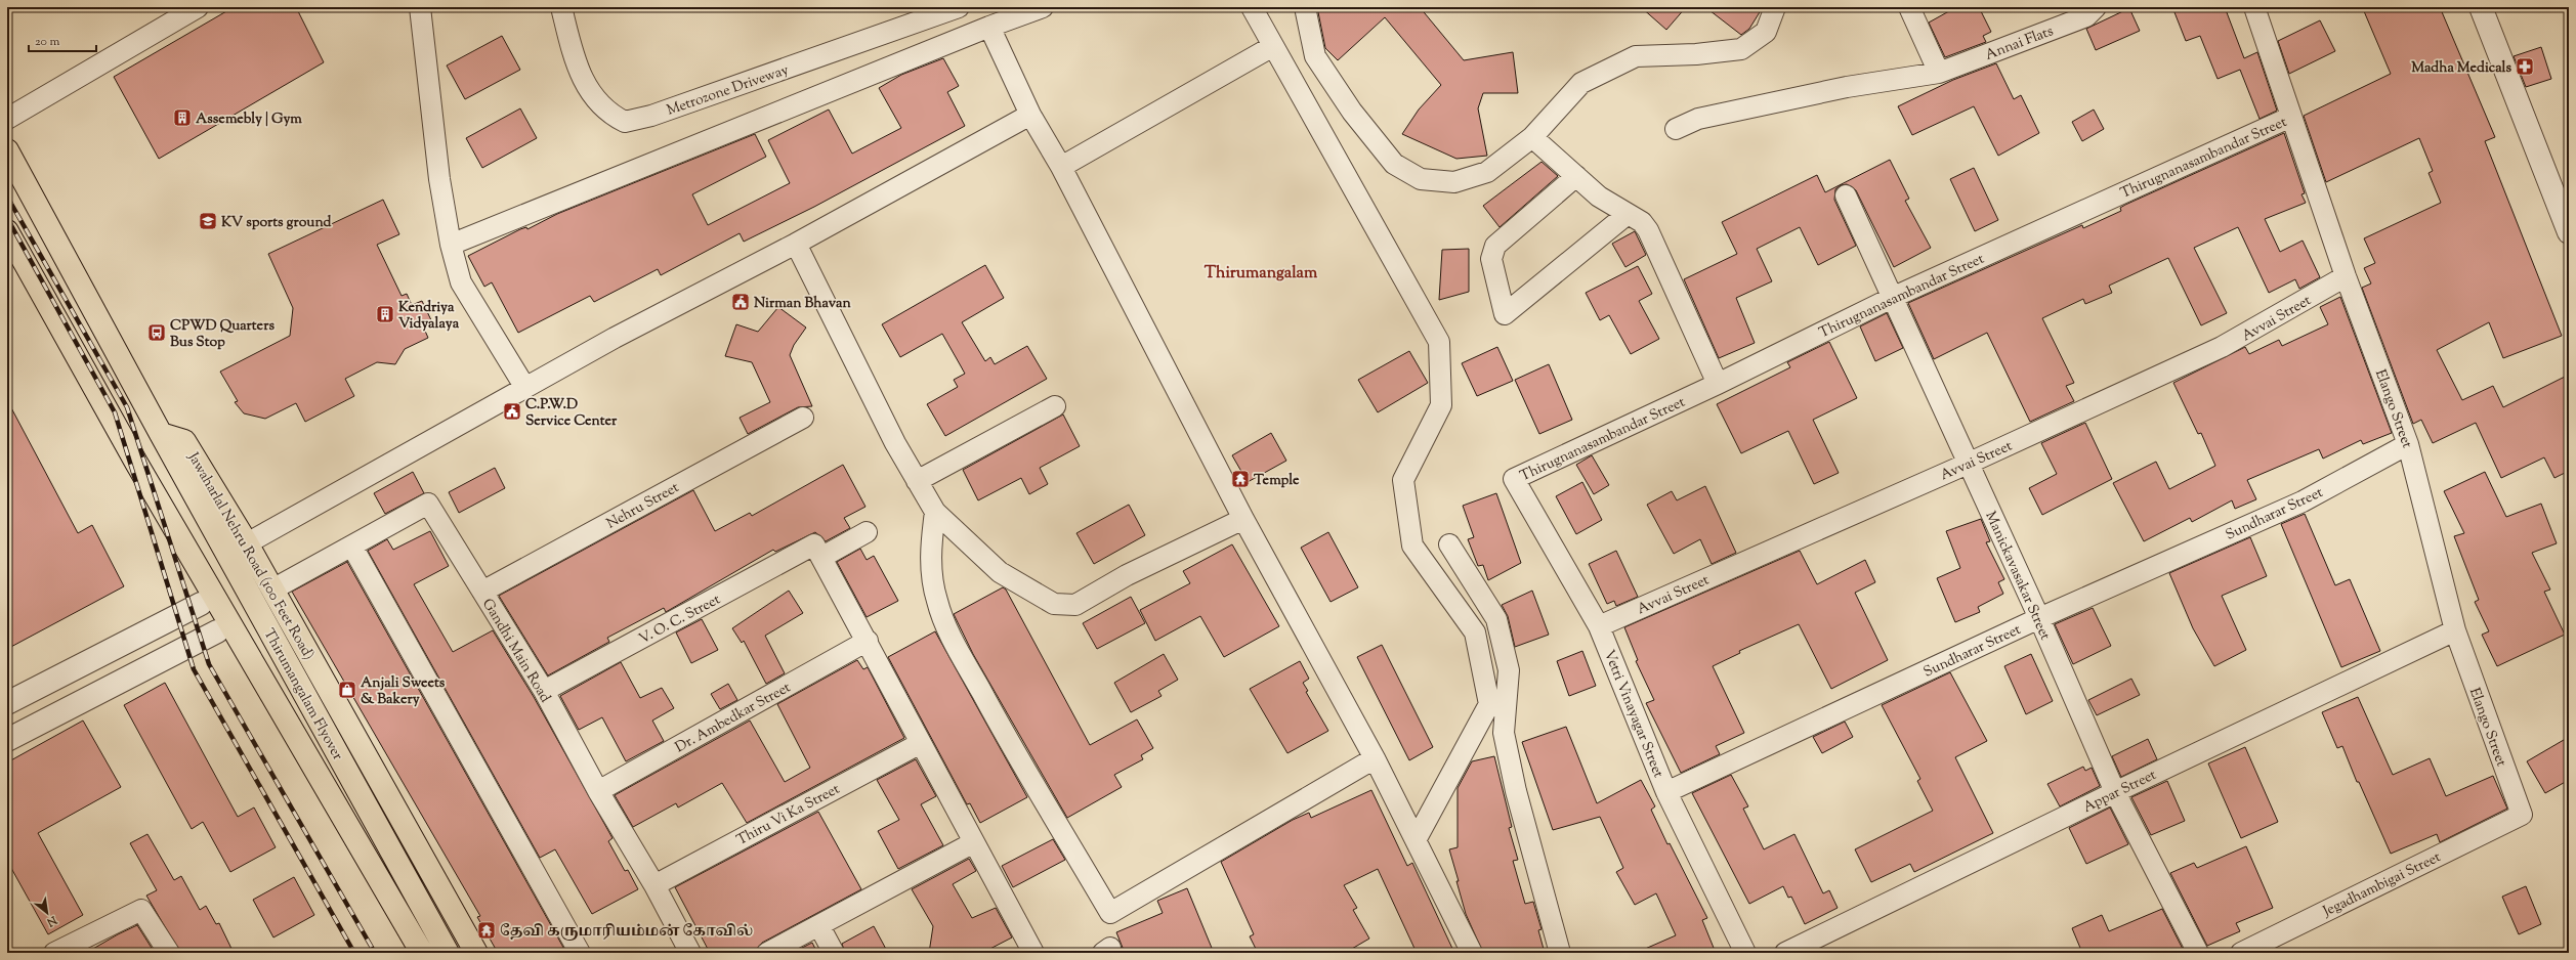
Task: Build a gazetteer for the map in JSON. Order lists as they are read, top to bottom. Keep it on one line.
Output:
{"streets":{"main road":["Jawaharlal Nehru Road (100 Feet Road)","Thirumangalam Flyover"],"street":["Annai Flats","Metrozone Driveway","Thirugnanasambandar Street","Avvai Street","Elango Street","Nehru Street","Sundharar Street","Manickavasakar Street","V. O. C. Street","Gandhi Main Road","Vetri Vinayagar Street","Dr. Ambedkar Street","Appar Street","Thiru Vi Ka Street","Jegadhambigai Street"]},"crossings":[["Thirugnanasambandar Street","Elango Street"],["Thirugnanasambandar Street","Manickavasakar Street"],["Thirugnanasambandar Street","Vetri Vinayagar Street"],["Avvai Street","Elango Street"],["Avvai Street","Manickavasakar Street"],["Avvai Street","Vetri Vinayagar Street"],["Elango Street","Sundharar Street"],["Elango Street","Appar Street"],["Elango Street","Jegadhambigai Street"],["Nehru Street","Gandhi Main Road"],["Sundharar Street","Manickavasakar Street"],["Sundharar Street","Vetri Vinayagar Street"],["Jawaharlal Nehru Road (100 Feet Road)","Gandhi Main Road"],["Jawaharlal Nehru Road (100 Feet Road)","Thirumangalam Flyover"],["Manickavasakar Street","Appar Street"],["V. O. C. Street","Gandhi Main Road"],["Gandhi Main Road","Dr. Ambedkar Street"],["Gandhi Main Road","Thiru Vi Ka Street"]],"districts":["Thirumangalam"],"places":{"pharmacy":["Madha Medicals"],"building":["Assemebly | Gym","Kendriya Vidyalaya"],"school or university":["KV sports ground"],"public building":["Nirman Bhavan","C.P.W.D Service Center"],"bus stop":["CPWD Quarters Bus Stop"],"temple":["Temple","தேவி கருமாரியம்மன் கோவில்"],"shop":["Anjali Sweets & Bakery"]},"scale_bar":"20 m","north":"bottom right"}
